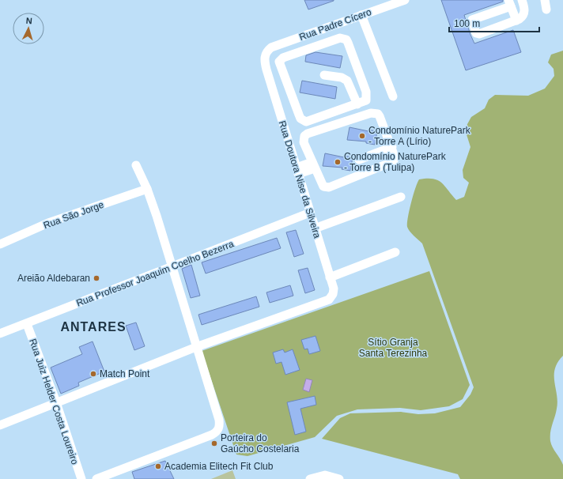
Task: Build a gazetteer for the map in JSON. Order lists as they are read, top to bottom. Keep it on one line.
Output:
{"streets":{"street":["Rua Padre Cícero","Rua Doutora Nise da Silveira","Rua São Jorge","Rua Professor Joaquim Coelho Bezerra","Rua Juiz Helder Costa Loureiro"]},"crossings":[["Rua Padre Cícero","Rua Doutora Nise da Silveira"],["Rua Doutora Nise da Silveira","Rua Professor Joaquim Coelho Bezerra"],["Rua Professor Joaquim Coelho Bezerra","Rua Juiz Helder Costa Loureiro"]],"districts":["ANTARES"],"parks":["Sítio Granja Santa Terezinha"],"places":["Condomínio NaturePark - Torre A (Lírio)","Condomínio NaturePark - Torre B (Tulipa)","Areião Aldebaran","Match Point","Porteira do Gaúcho Costelaria","Academia Elitech Fit Club"],"scale_bar":"100 m","north":"top"}
